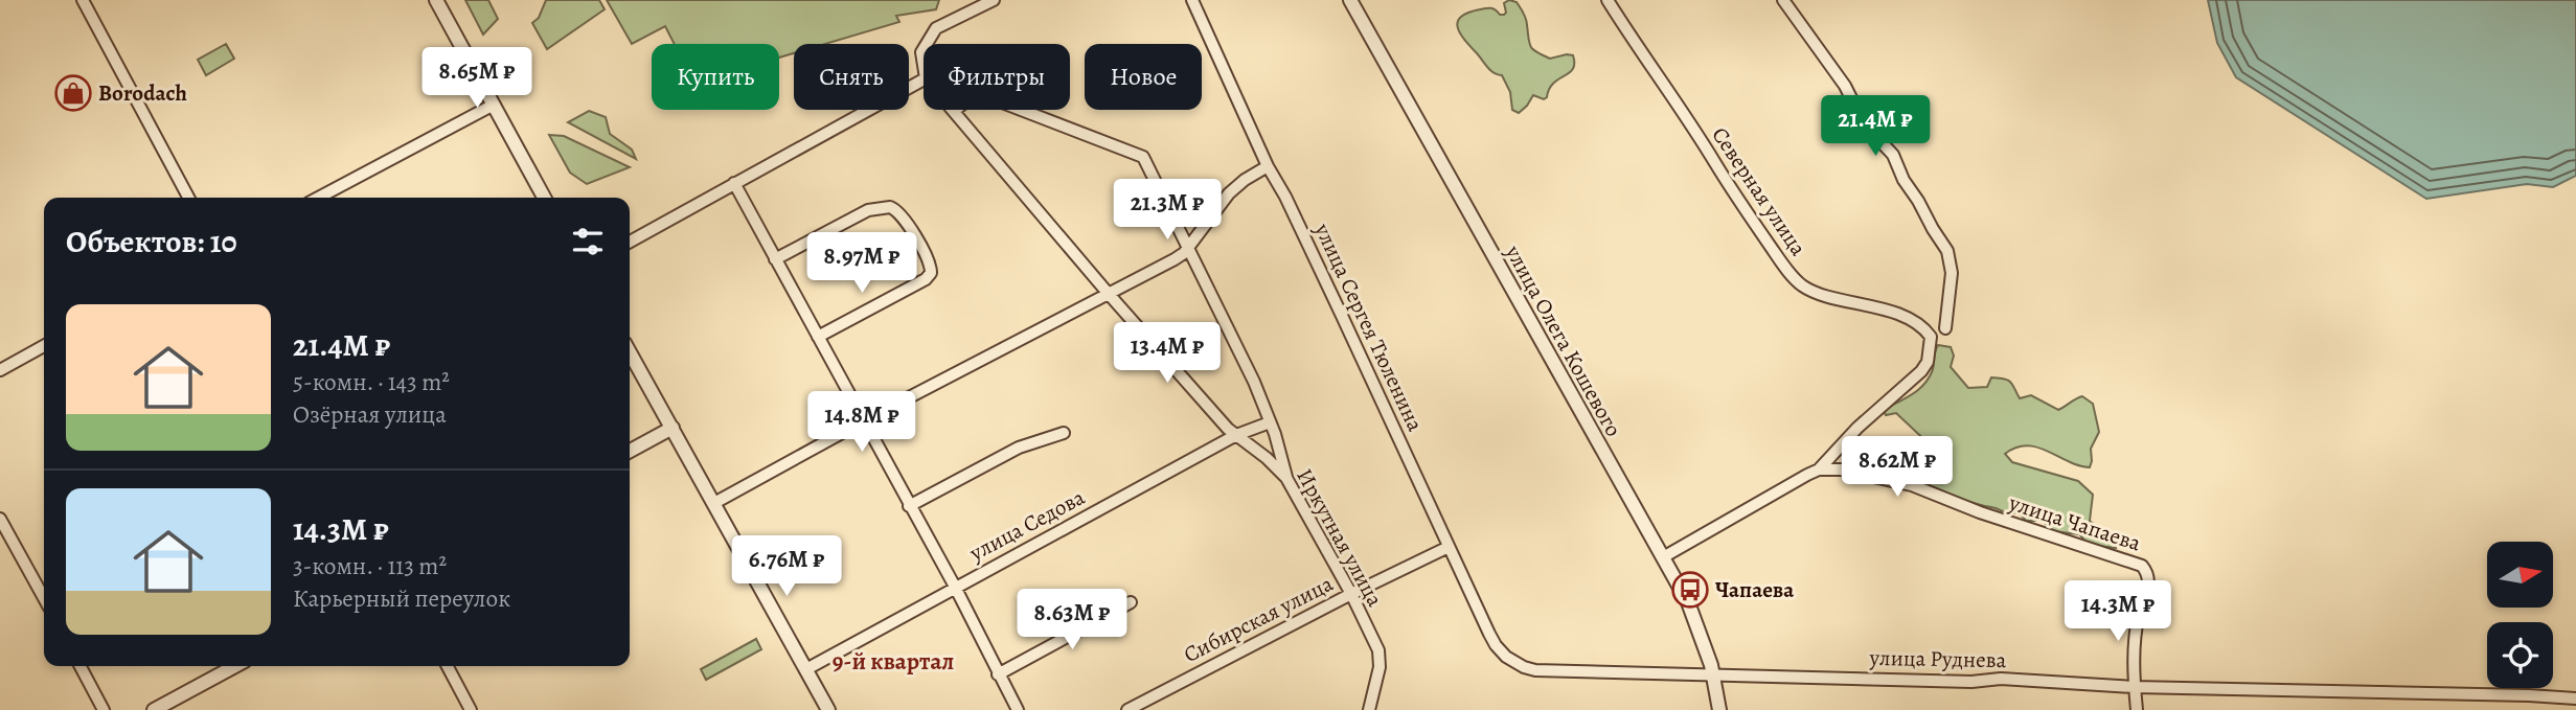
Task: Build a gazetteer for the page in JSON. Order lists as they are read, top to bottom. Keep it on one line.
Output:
{"streets":{"street":["Северная улица","улица Сергея Тюленина","улица Олега Кошевого","улица Чапаева","улица Седова","Иркутная улица","Сибирская улица","улица Руднева"]},"crossings":[["Северная улица","улица Чапаева"],["улица Сергея Тюленина","Сибирская улица"],["улица Сергея Тюленина","улица Руднева"],["улица Олега Кошевого","улица Руднева"],["улица Чапаева","улица Руднева"],["улица Седова","Иркутная улица"],["Иркутная улица","Сибирская улица"]],"districts":["9-й квартал"],"places":{"shop":["Borodach"],"bus stop":["Чапаева"]},"north":"right","page":{"chip":["Купить","Снять","Фильтры","Новое"],"price":["8.65M ₽","21.4M ₽","21.3M ₽","8.97M ₽","13.4M ₽","14.8M ₽","8.62M ₽","6.76M ₽","14.3M ₽","8.63M ₽"],"heading":"Объектов: 10","list":[{"name":"21.4M ₽","note":"5-комн. · 143 m² · Озёрная улица"},{"name":"14.3M ₽","note":"3-комн. · 113 m² · Карьерный переулок"}]}}
